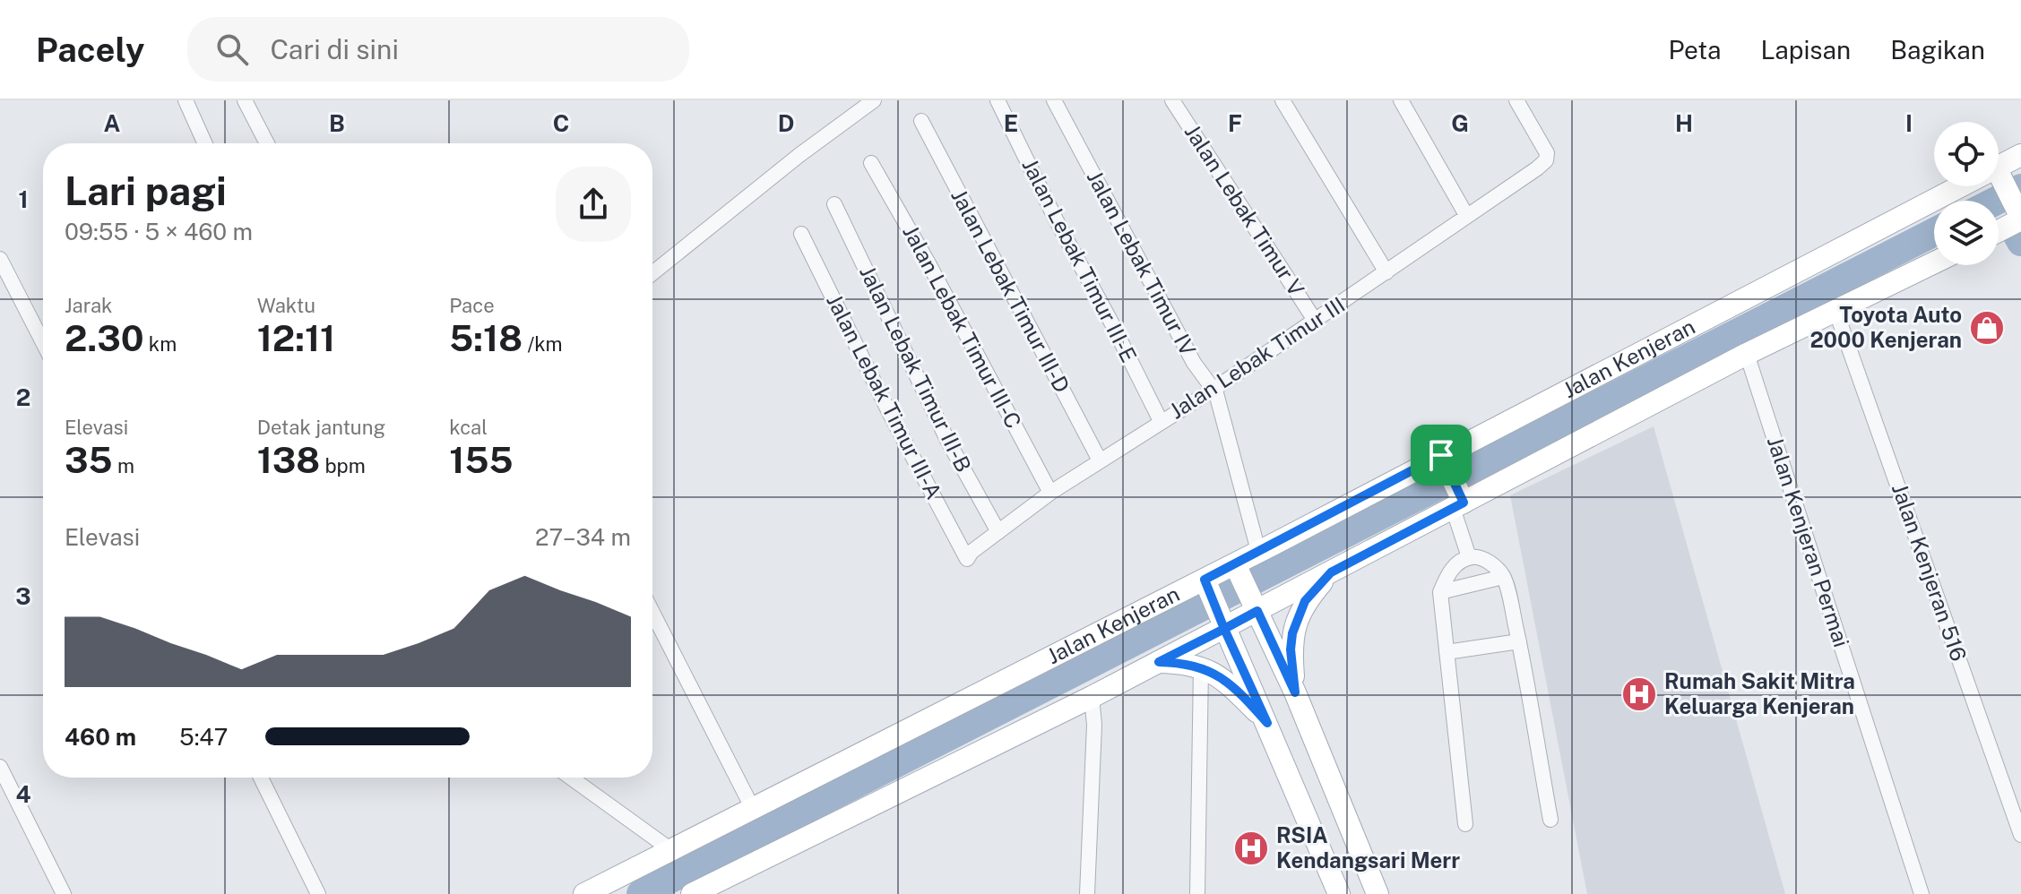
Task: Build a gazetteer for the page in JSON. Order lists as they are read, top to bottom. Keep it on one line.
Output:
{"streets":{"main road":["Jalan Kenjeran"],"street":["Jalan Lebak Timur V","Jalan Lebak Timur III-E","Jalan Lebak Timur IV","Jalan Lebak Timur III-D","Jalan Lebak Timur III-C","Jalan Lebak Timur III","Jalan Lebak Timur III-B","Jalan Lebak Timur III-A","Jalan Kenjeran Permai","Jalan Kenjeran 516"]},"crossings":[["Jalan Lebak Timur V","Jalan Lebak Timur III"],["Jalan Lebak Timur III-E","Jalan Lebak Timur III"],["Jalan Lebak Timur IV","Jalan Lebak Timur III"],["Jalan Lebak Timur IV","Jalan Kenjeran"],["Jalan Lebak Timur III-D","Jalan Lebak Timur III"],["Jalan Lebak Timur III-C","Jalan Lebak Timur III"],["Jalan Lebak Timur III","Jalan Lebak Timur III-B"],["Jalan Lebak Timur III","Jalan Lebak Timur III-A"]],"places":{"shop":["Toyota Auto 2000 Kenjeran"],"hospital":["Rumah Sakit Mitra Keluarga Kenjeran","RSIA Kendangsari Merr"]},"page":{"header":"Pacely","search":"Cari di sini","nav":["Peta","Lapisan","Bagikan"],"heading":["Lari pagi","09:55 · 5 × 460 m"],"stats":[["Jarak","2.30 km"],["Waktu","12:11"],["Pace","5:18 /km"],["Elevasi","35 m"],["Detak jantung","138 bpm"],["kcal","155"]],"chart":["Elevasi","27–34 m"],"list":[{"name":"460 m","note":"5:47"}]},"grid":{"columns":["A","B","C","D","E","F","G","H","I"],"rows":["1","2","3","4"]}}
